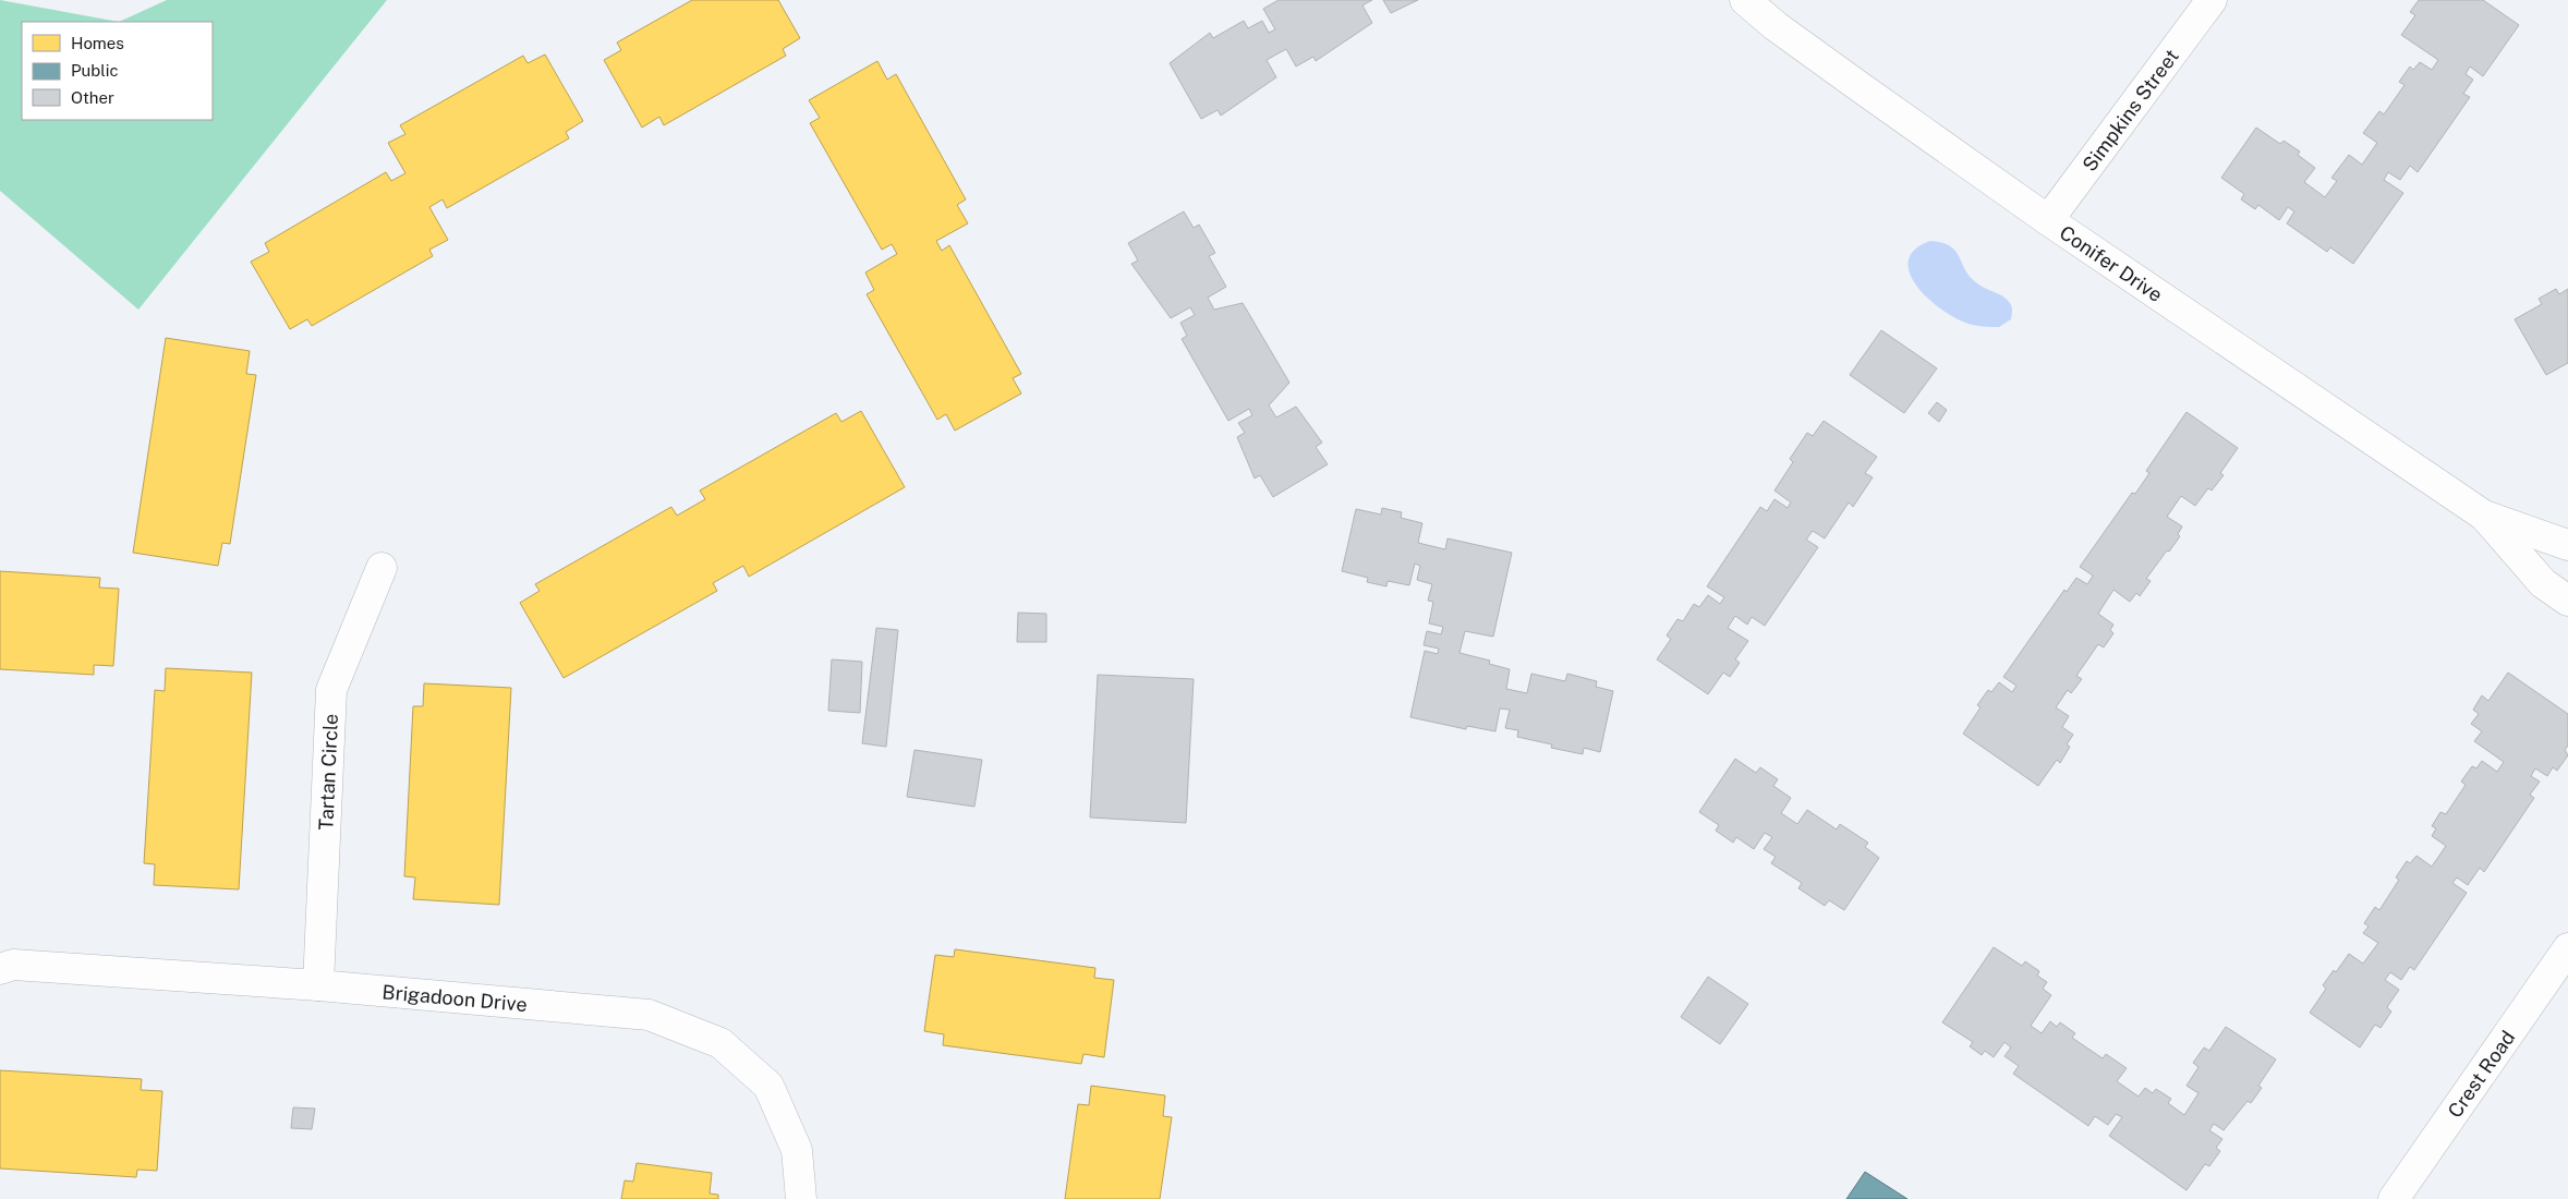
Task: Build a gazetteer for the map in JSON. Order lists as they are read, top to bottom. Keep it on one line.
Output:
{"streets":{"street":["Simpkins Street","Conifer Drive","Tartan Circle","Brigadoon Drive","Crest Road"]},"crossings":[["Simpkins Street","Conifer Drive"],["Tartan Circle","Brigadoon Drive"]],"legend":["Homes","Public","Other"]}
